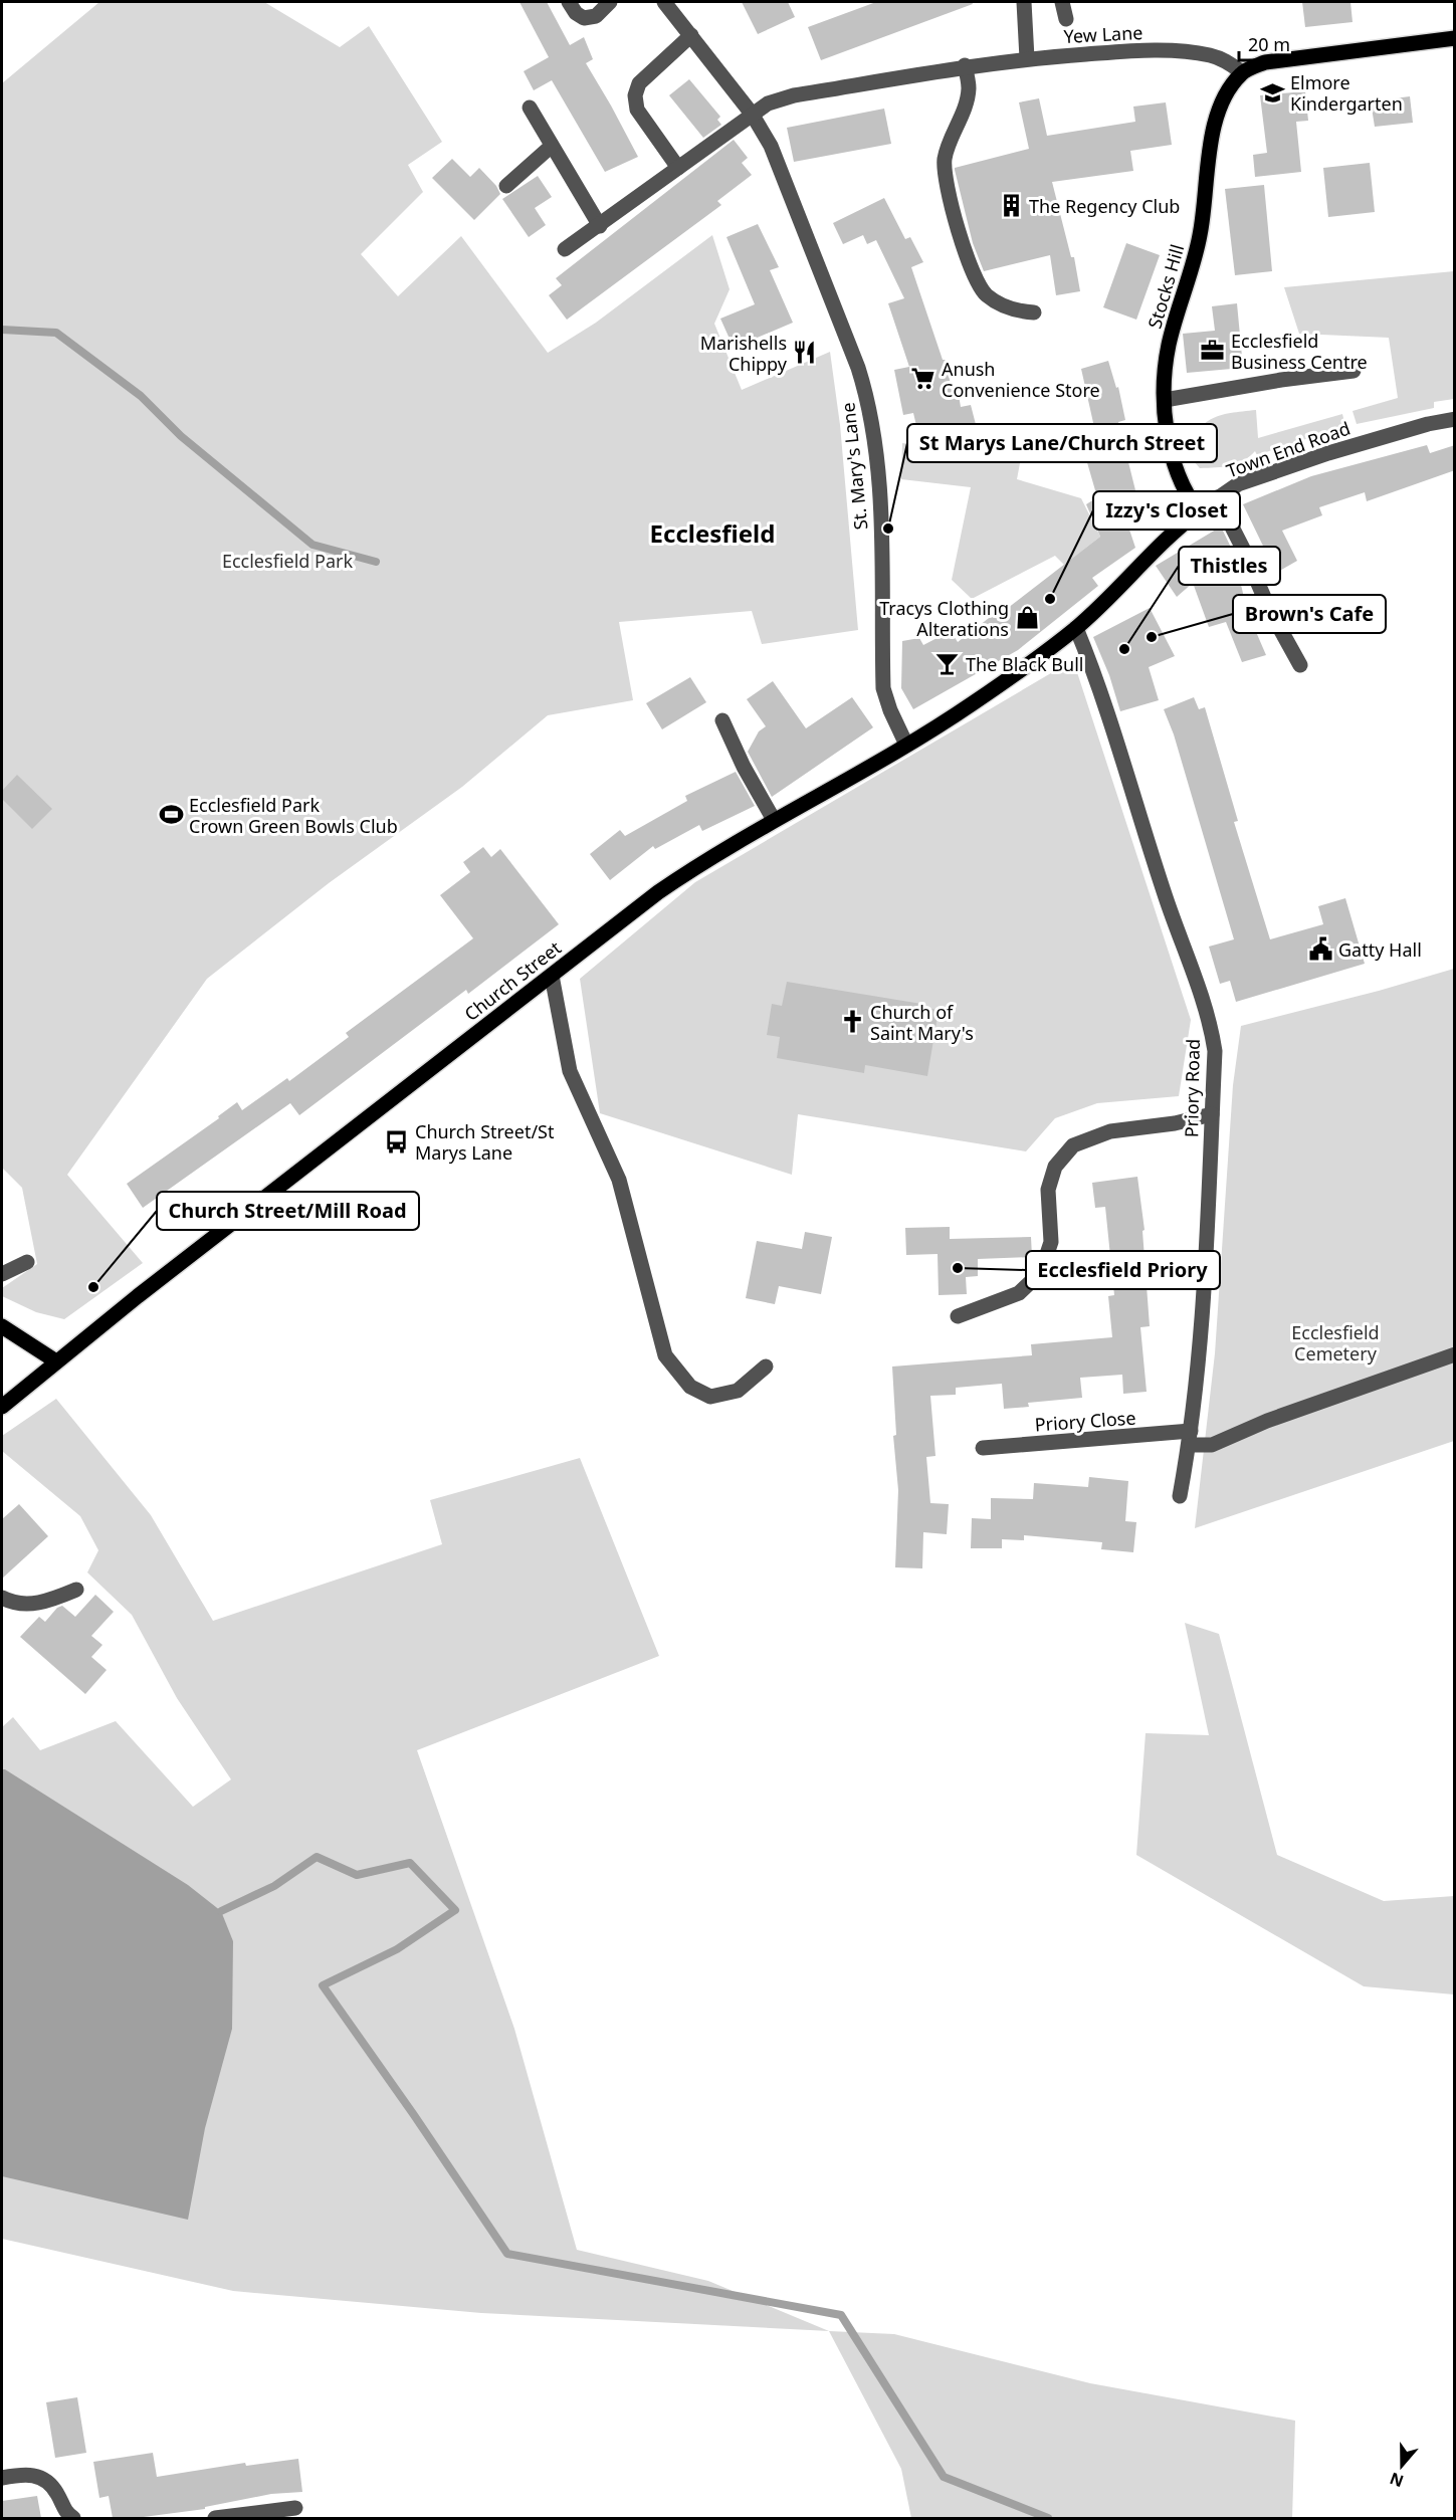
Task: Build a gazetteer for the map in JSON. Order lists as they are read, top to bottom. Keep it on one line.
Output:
{"streets":{"main road":["Stocks Hill","Town End Road","Church Street"],"street":["Yew Lane","St. Mary's Lane","Priory Road","Priory Close"]},"crossings":[["Yew Lane","Stocks Hill"],["Yew Lane","St. Mary's Lane"],["Stocks Hill","Town End Road"],["Town End Road","Church Street"],["Town End Road","Priory Road"],["St. Mary's Lane","Church Street"],["Church Street","Priory Road"],["Priory Road","Priory Close"]],"districts":["Ecclesfield"],"parks":["Ecclesfield Park","Ecclesfield Cemetery"],"places":{"school or university":["Elmore Kindergarten"],"building":["The Regency Club"],"office":["Ecclesfield Business Centre"],"restaurant":["Marishells Chippy"],"supermarket":["Anush Convenience Store"],"other":["St Marys Lane/Church Street","Izzy's Closet","Brown's Cafe","Thistles","Ecclesfield Priory","Church Street/Mill Road"],"shop":["Tracys Clothing Alterations"],"bar":["The Black Bull"],"sports":["Ecclesfield Park Crown Green Bowls Club"],"public building":["Gatty Hall"],"church":["Church of Saint Mary's"],"bus stop":["Church Street/St Marys Lane"]},"scale_bar":"20 m","north":"bottom"}
